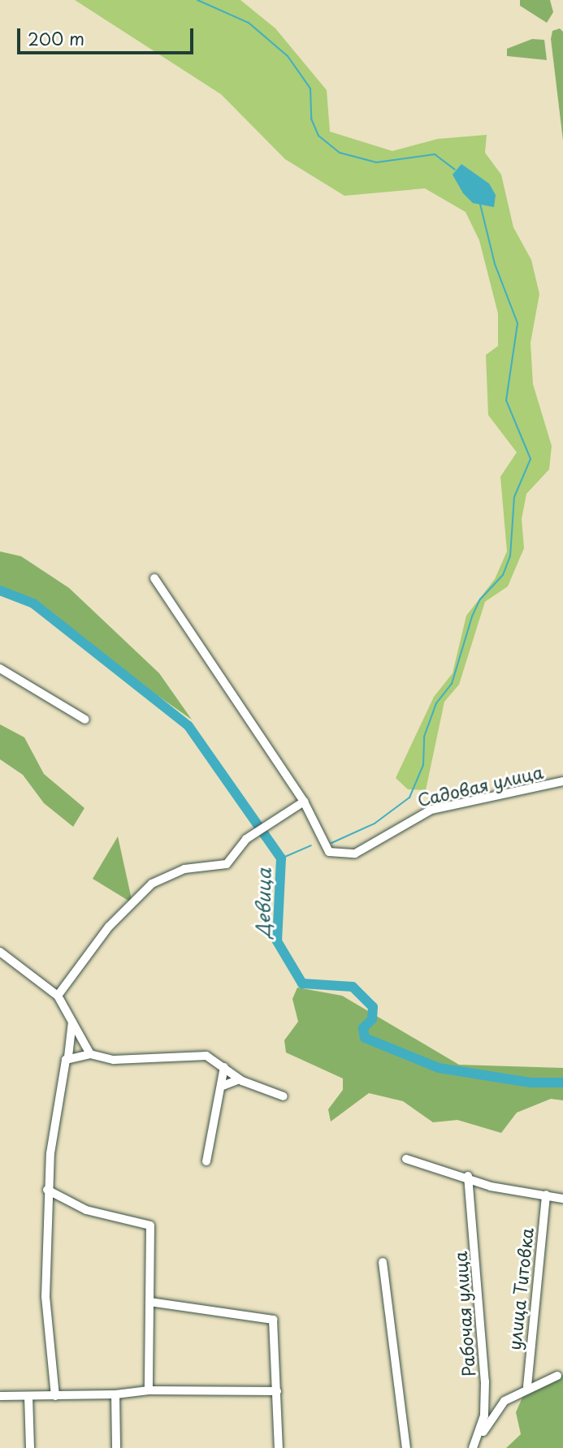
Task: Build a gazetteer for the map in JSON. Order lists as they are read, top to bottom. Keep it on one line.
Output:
{"streets":{"street":["Садовая улица","улица Титовка","Рабочая улица"]},"water":["Девица"],"scale_bar":"200 m"}
